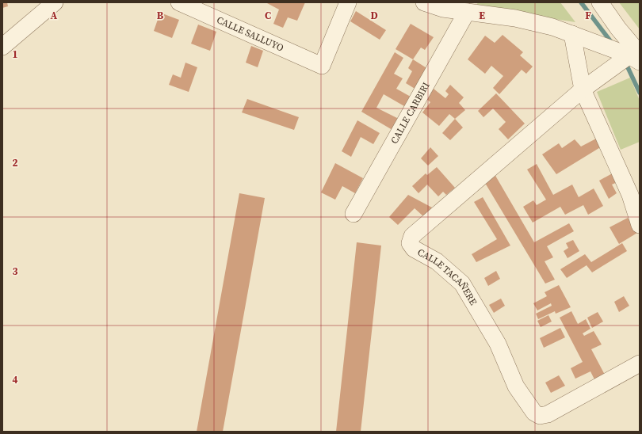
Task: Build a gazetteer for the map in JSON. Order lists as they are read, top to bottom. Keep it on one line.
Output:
{"streets":{"street":["CALLE SALLUYO","CALLE CARBIRI","CALLE TACAÑERE"]},"grid":{"columns":["A","B","C","D","E","F"],"rows":["1","2","3","4"]}}
